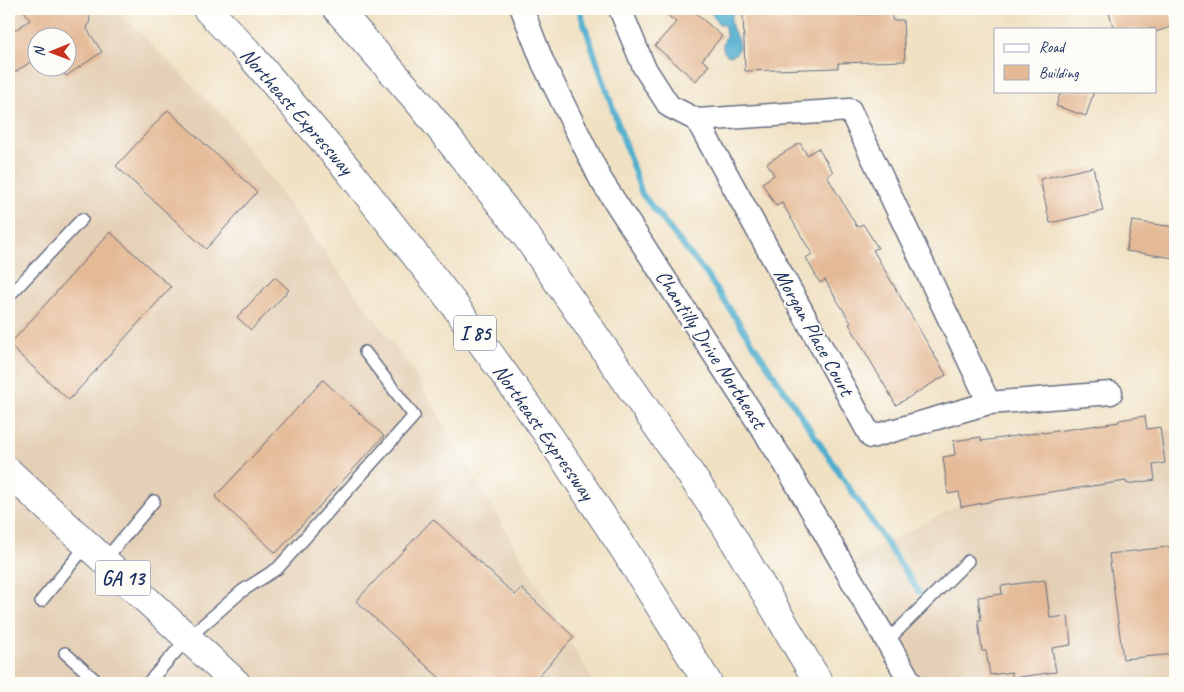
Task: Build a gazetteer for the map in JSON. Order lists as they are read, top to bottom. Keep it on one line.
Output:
{"streets":{"main road":["Northeast Expressway","I 85","GA 13"],"street":["Morgan Place Court","Chantilly Drive Northeast"]},"legend":["Road","Building"],"north":"left"}
